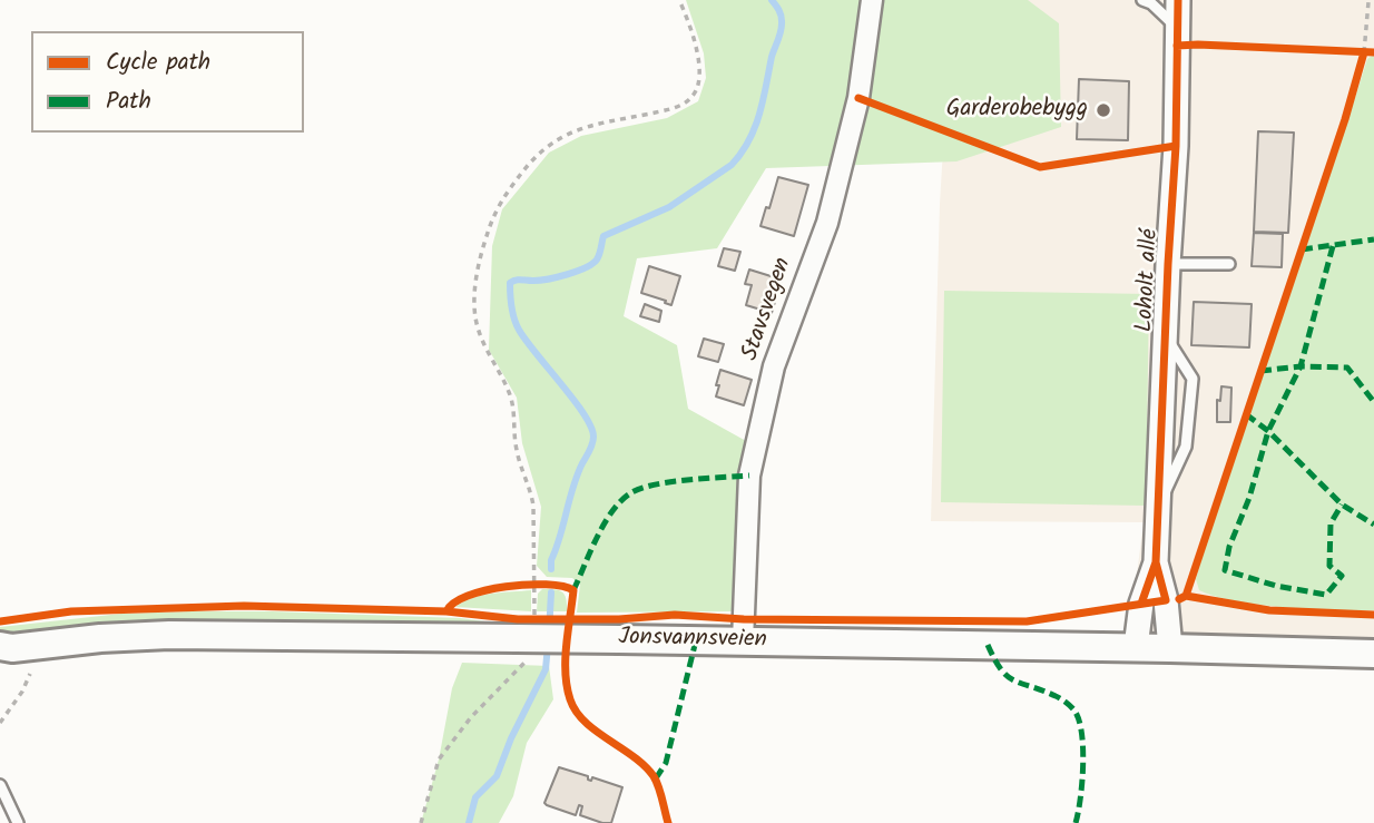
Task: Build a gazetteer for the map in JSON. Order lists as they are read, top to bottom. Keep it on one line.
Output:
{"streets":{"main road":["Jonsvannsveien"],"street":["Loholt allé","Stavsvegen"]},"crossings":[["Loholt allé","Jonsvannsveien"],["Stavsvegen","Jonsvannsveien"]],"places":["Garderobebygg"],"legend":["Cycle path","Path"]}
